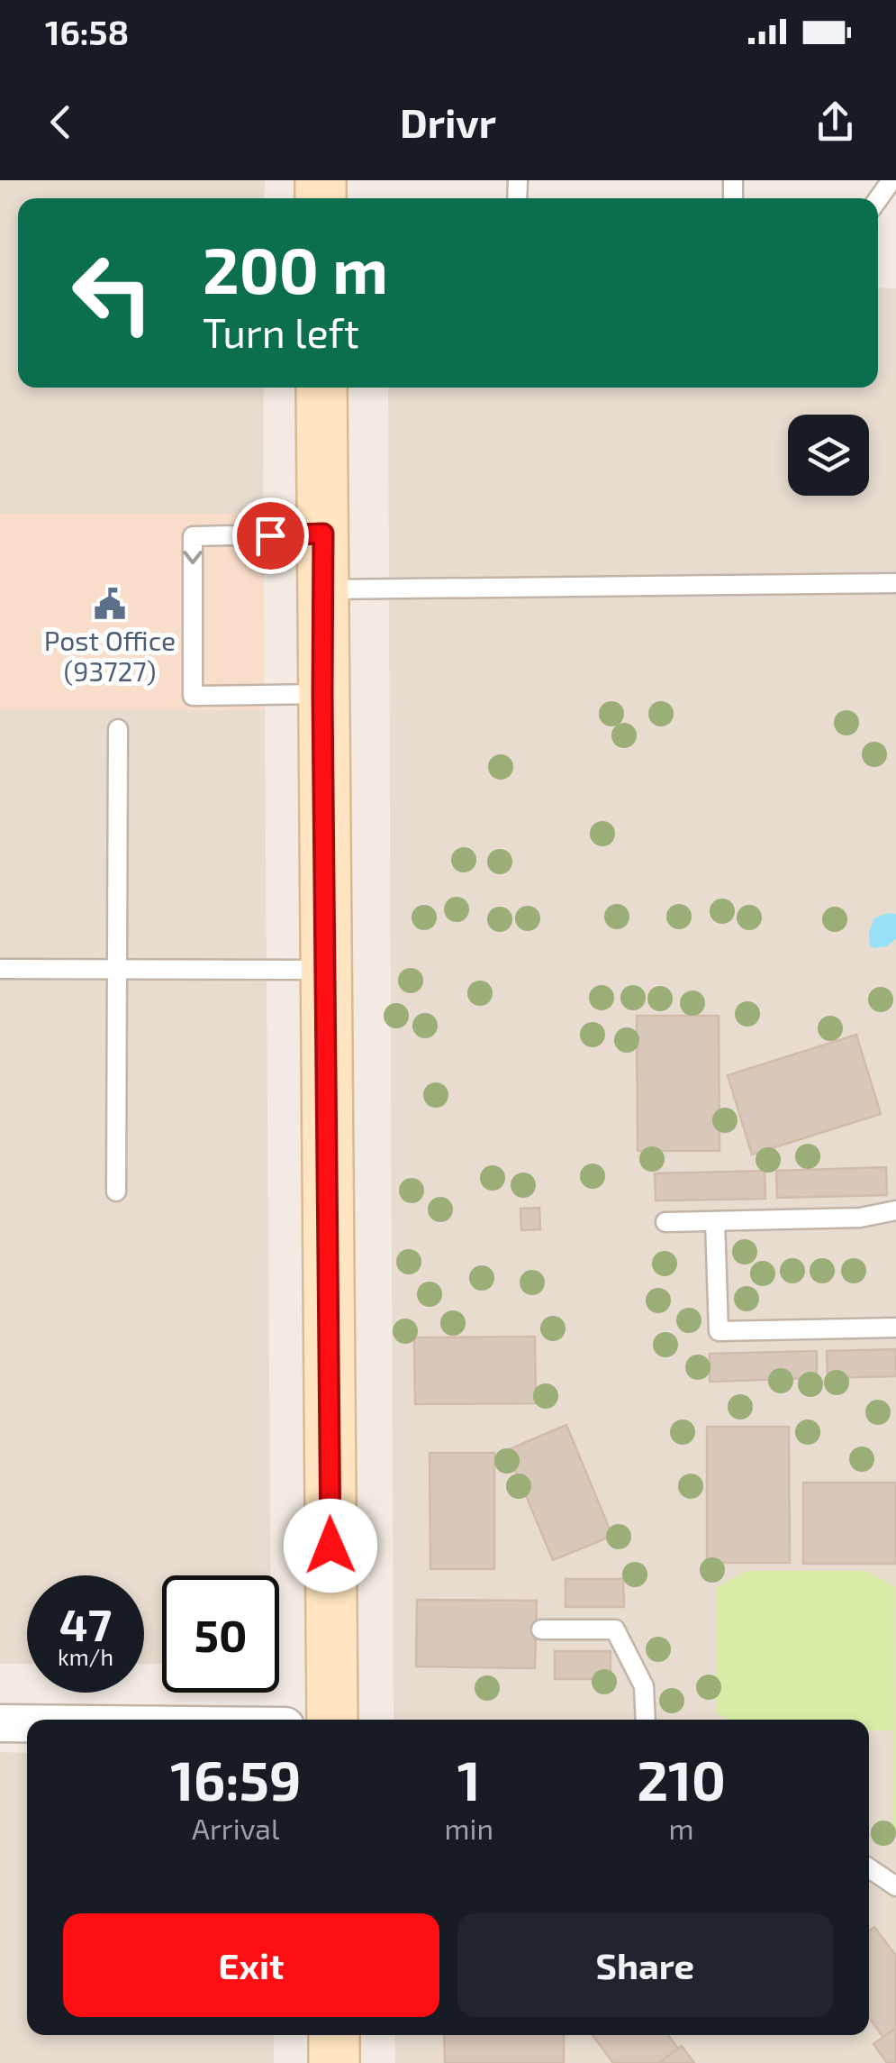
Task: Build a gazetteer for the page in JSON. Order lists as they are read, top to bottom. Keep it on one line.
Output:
{"places":{"public building":["Post Office (93727)"]},"page":{"status":"16:58","header":"Drivr","turn":["200 m","Turn left"],"speed":"47 km/h","limit":"50","eta":["16:59","Arrival","1","min","210","m"],"buttons":["Exit","Share"]}}
